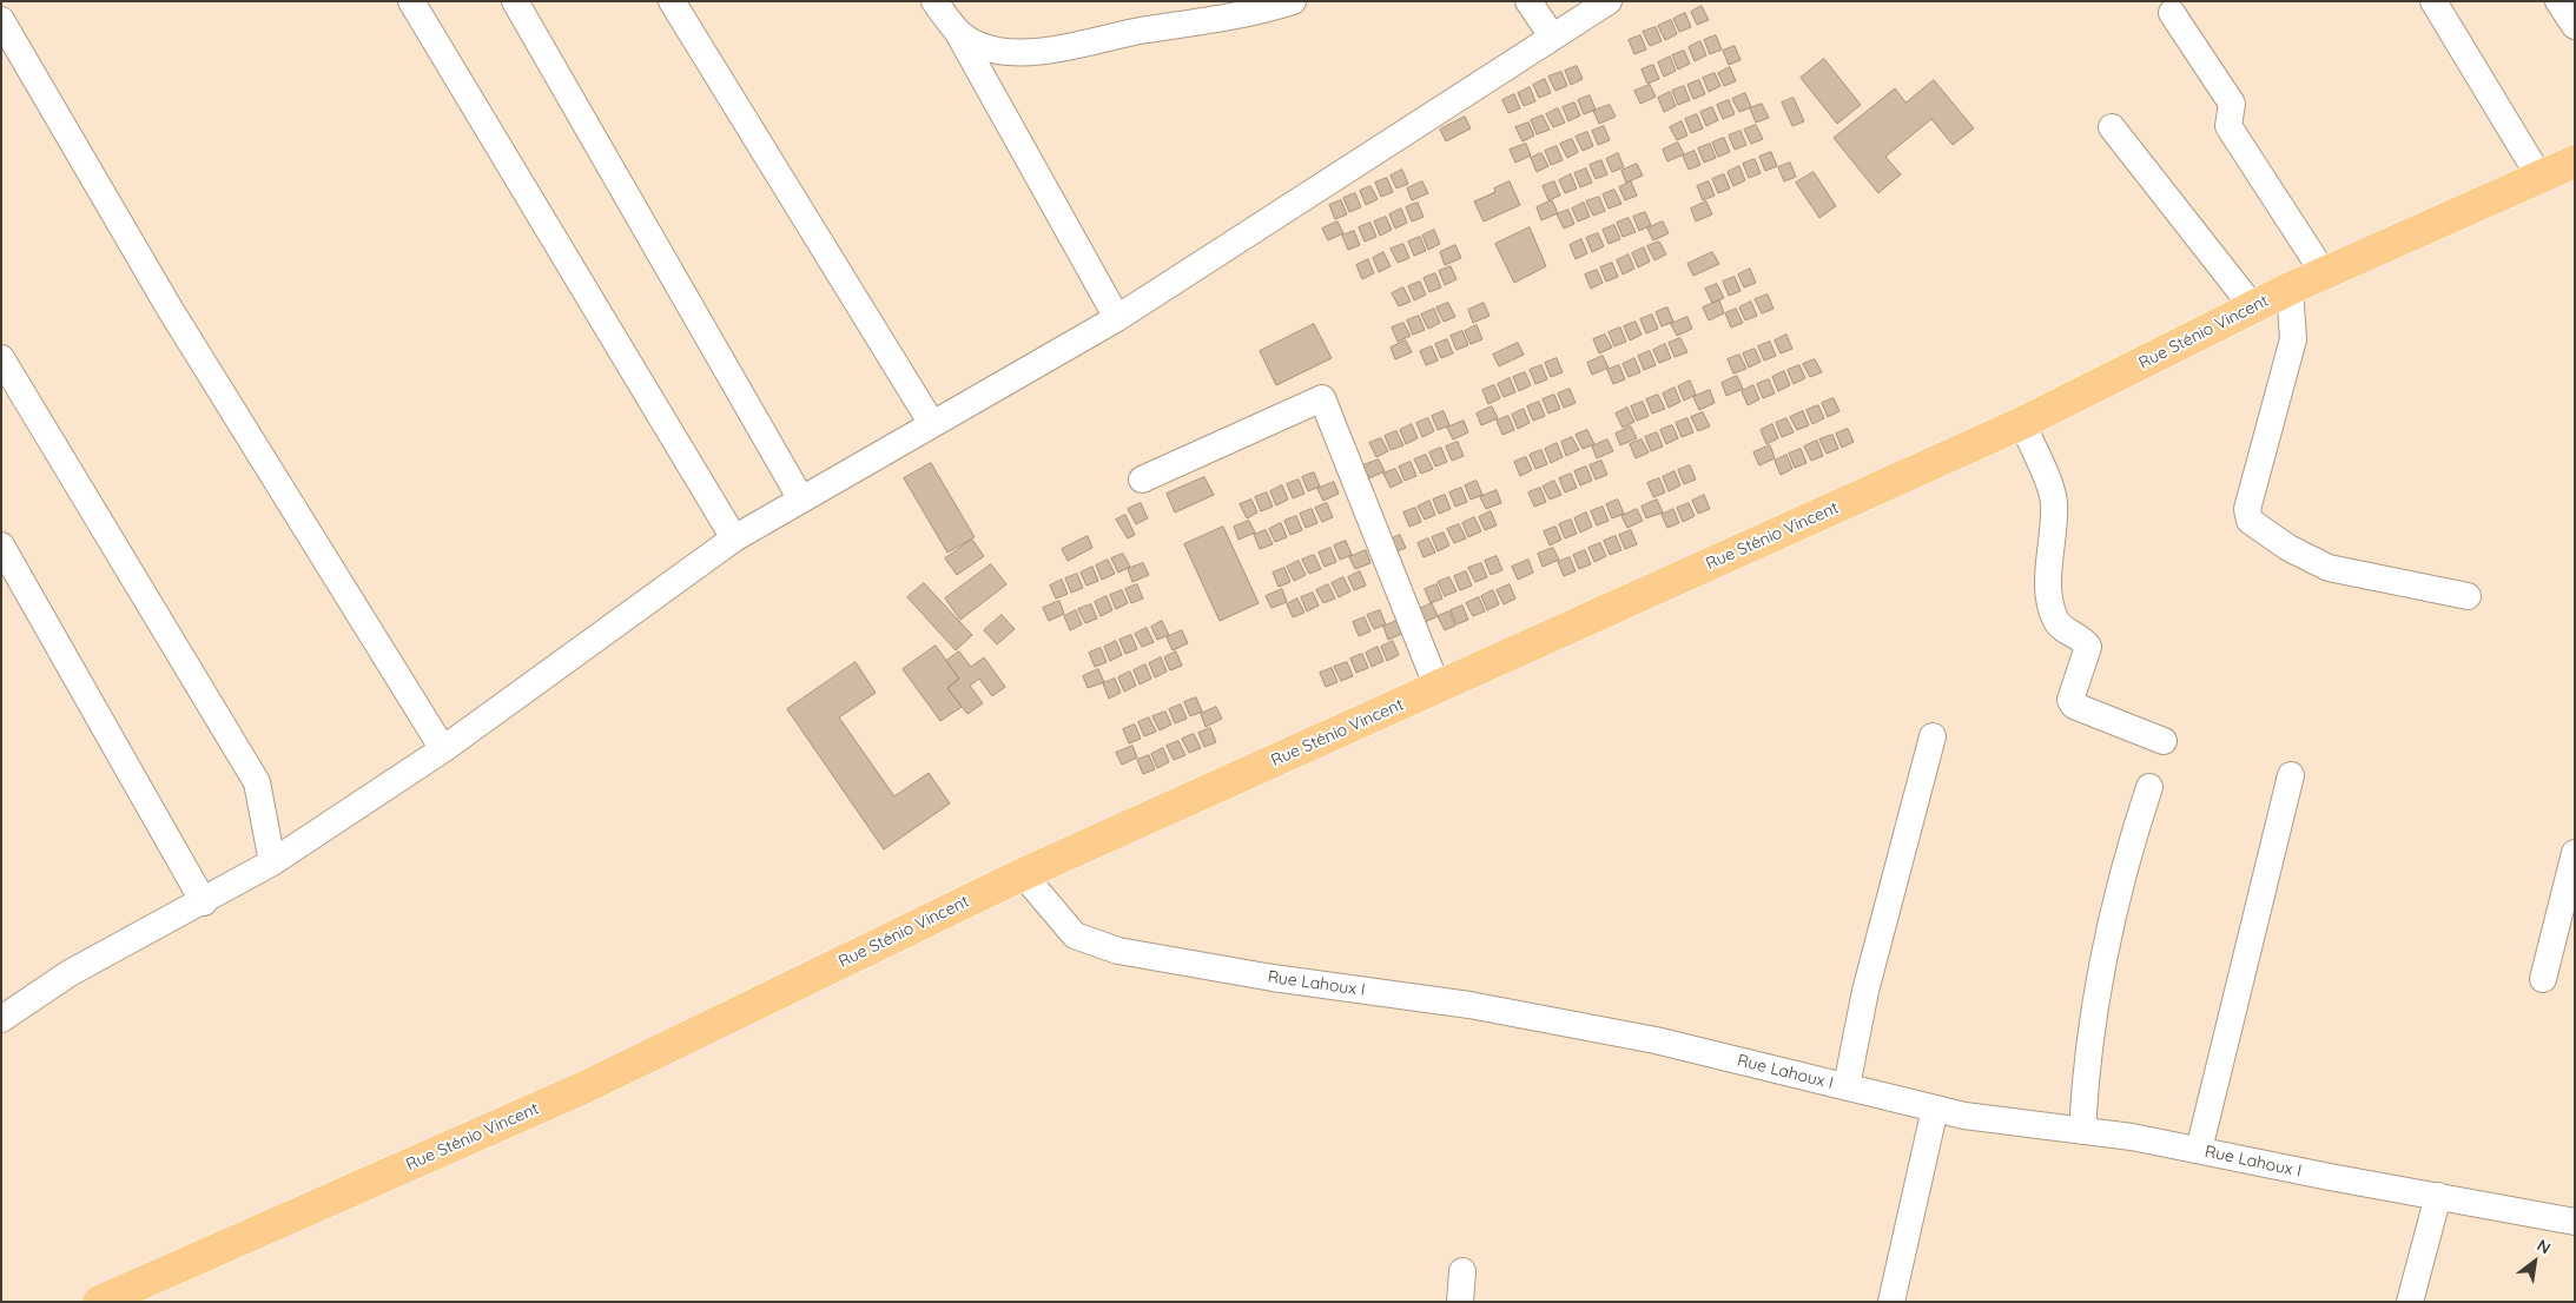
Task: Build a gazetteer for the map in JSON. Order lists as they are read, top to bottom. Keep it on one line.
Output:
{"streets":{"main road":["Rue Sténio Vincent"],"street":["Rue Lahoux I"]},"crossings":[["Rue Sténio Vincent","Rue Lahoux I"]],"north":"top right"}
